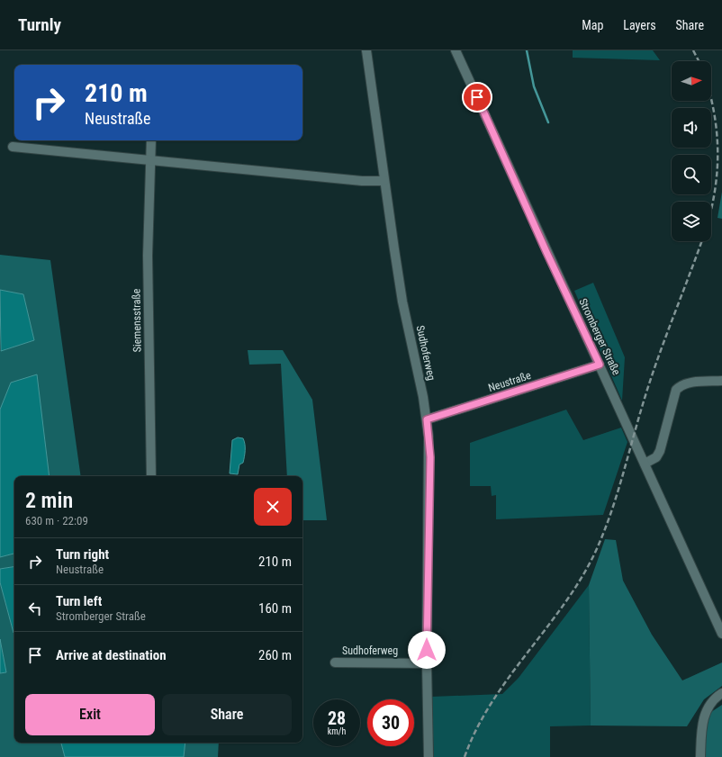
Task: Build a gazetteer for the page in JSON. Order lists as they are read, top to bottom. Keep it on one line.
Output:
{"streets":{"street":["Siemensstraße","Stromberger Straße","Sudhoferweg","Neustraße"]},"crossings":[["Stromberger Straße","Neustraße"],["Sudhoferweg","Neustraße"]],"north":"right","page":{"header":"Turnly","nav":["Map","Layers","Share"],"turn":["210 m","Neustraße"],"heading":["2 min","630 m · 22:09"],"list":[{"name":"Turn right","note":"Neustraße","value":"210 m"},{"name":"Turn left","note":"Stromberger Straße","value":"160 m"},{"name":"Arrive at destination","value":"260 m"}],"buttons":["Exit","Share"],"speed":"28 km/h","limit":"30"}}
